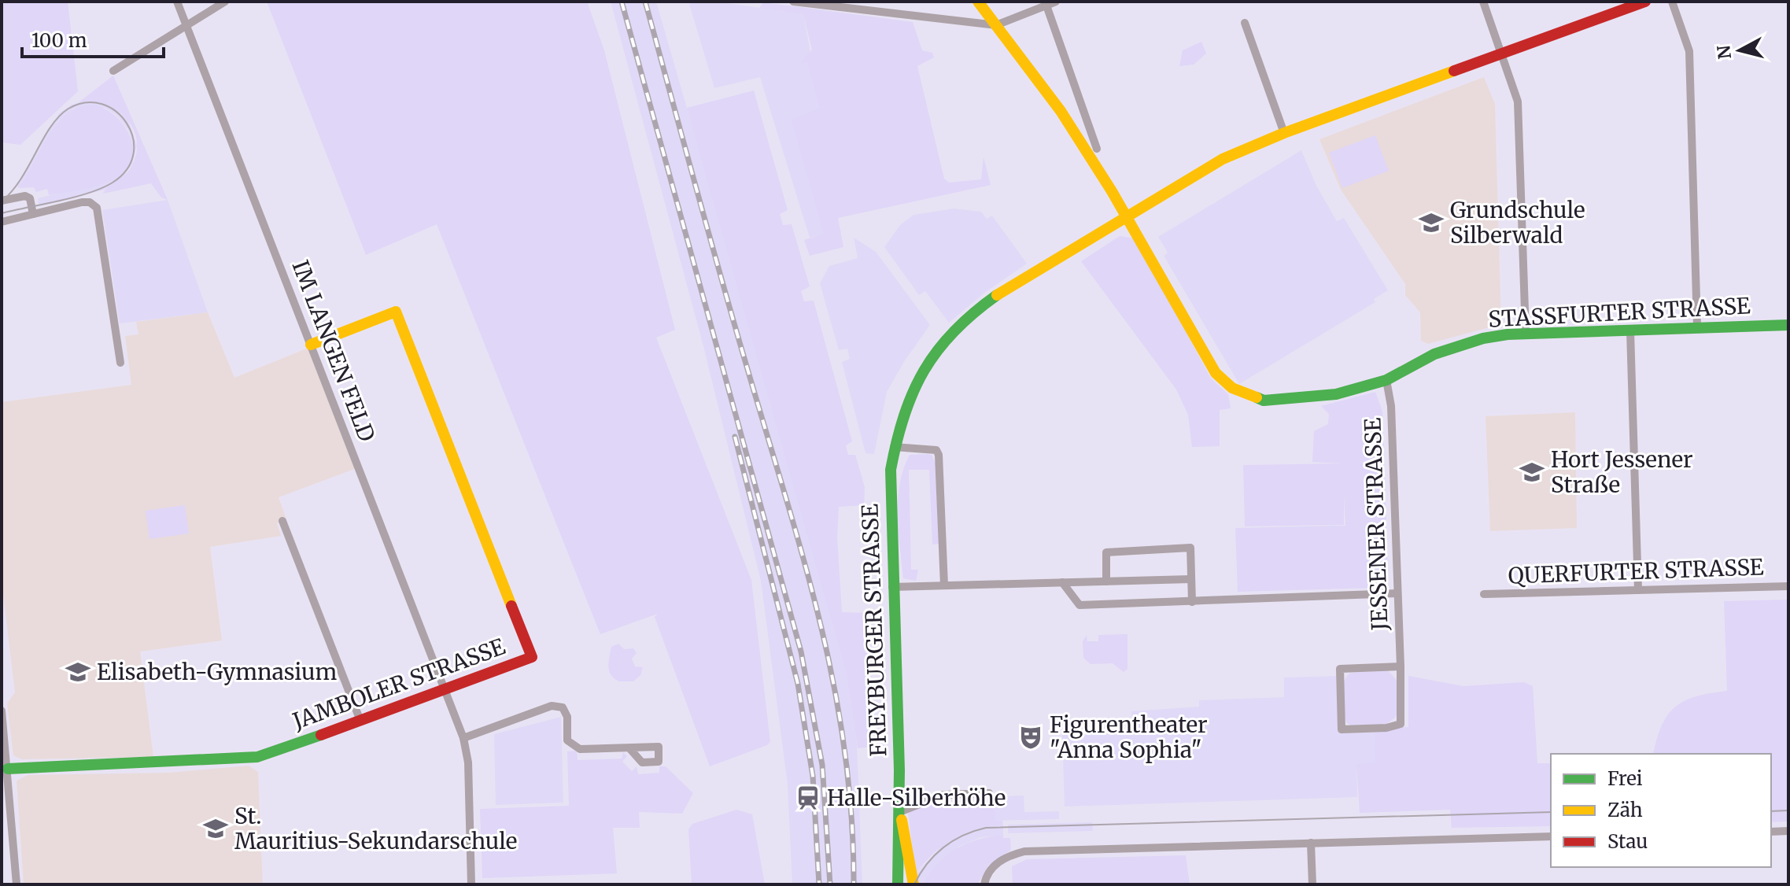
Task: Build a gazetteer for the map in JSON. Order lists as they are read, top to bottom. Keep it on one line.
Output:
{"streets":{"street":["STASSFURTER STRASSE","IM LANGEN FELD","JESSENER STRASSE","QUERFURTER STRASSE","FREYBURGER STRASSE","JAMBOLER STRASSE"]},"crossings":[["STASSFURTER STRASSE","JESSENER STRASSE"],["STASSFURTER STRASSE","FREYBURGER STRASSE"],["IM LANGEN FELD","JAMBOLER STRASSE"]],"places":{"school or university":["Grundschule Silberwald","Hort Jessener Straße","Elisabeth-Gymnasium","St. Mauritius-Sekundarschule"],"theatre":["Figurentheater \"Anna Sophia\""],"station":["Halle-Silberhöhe"]},"legend":["Frei","Zäh","Stau"],"scale_bar":"100 m","north":"left"}
